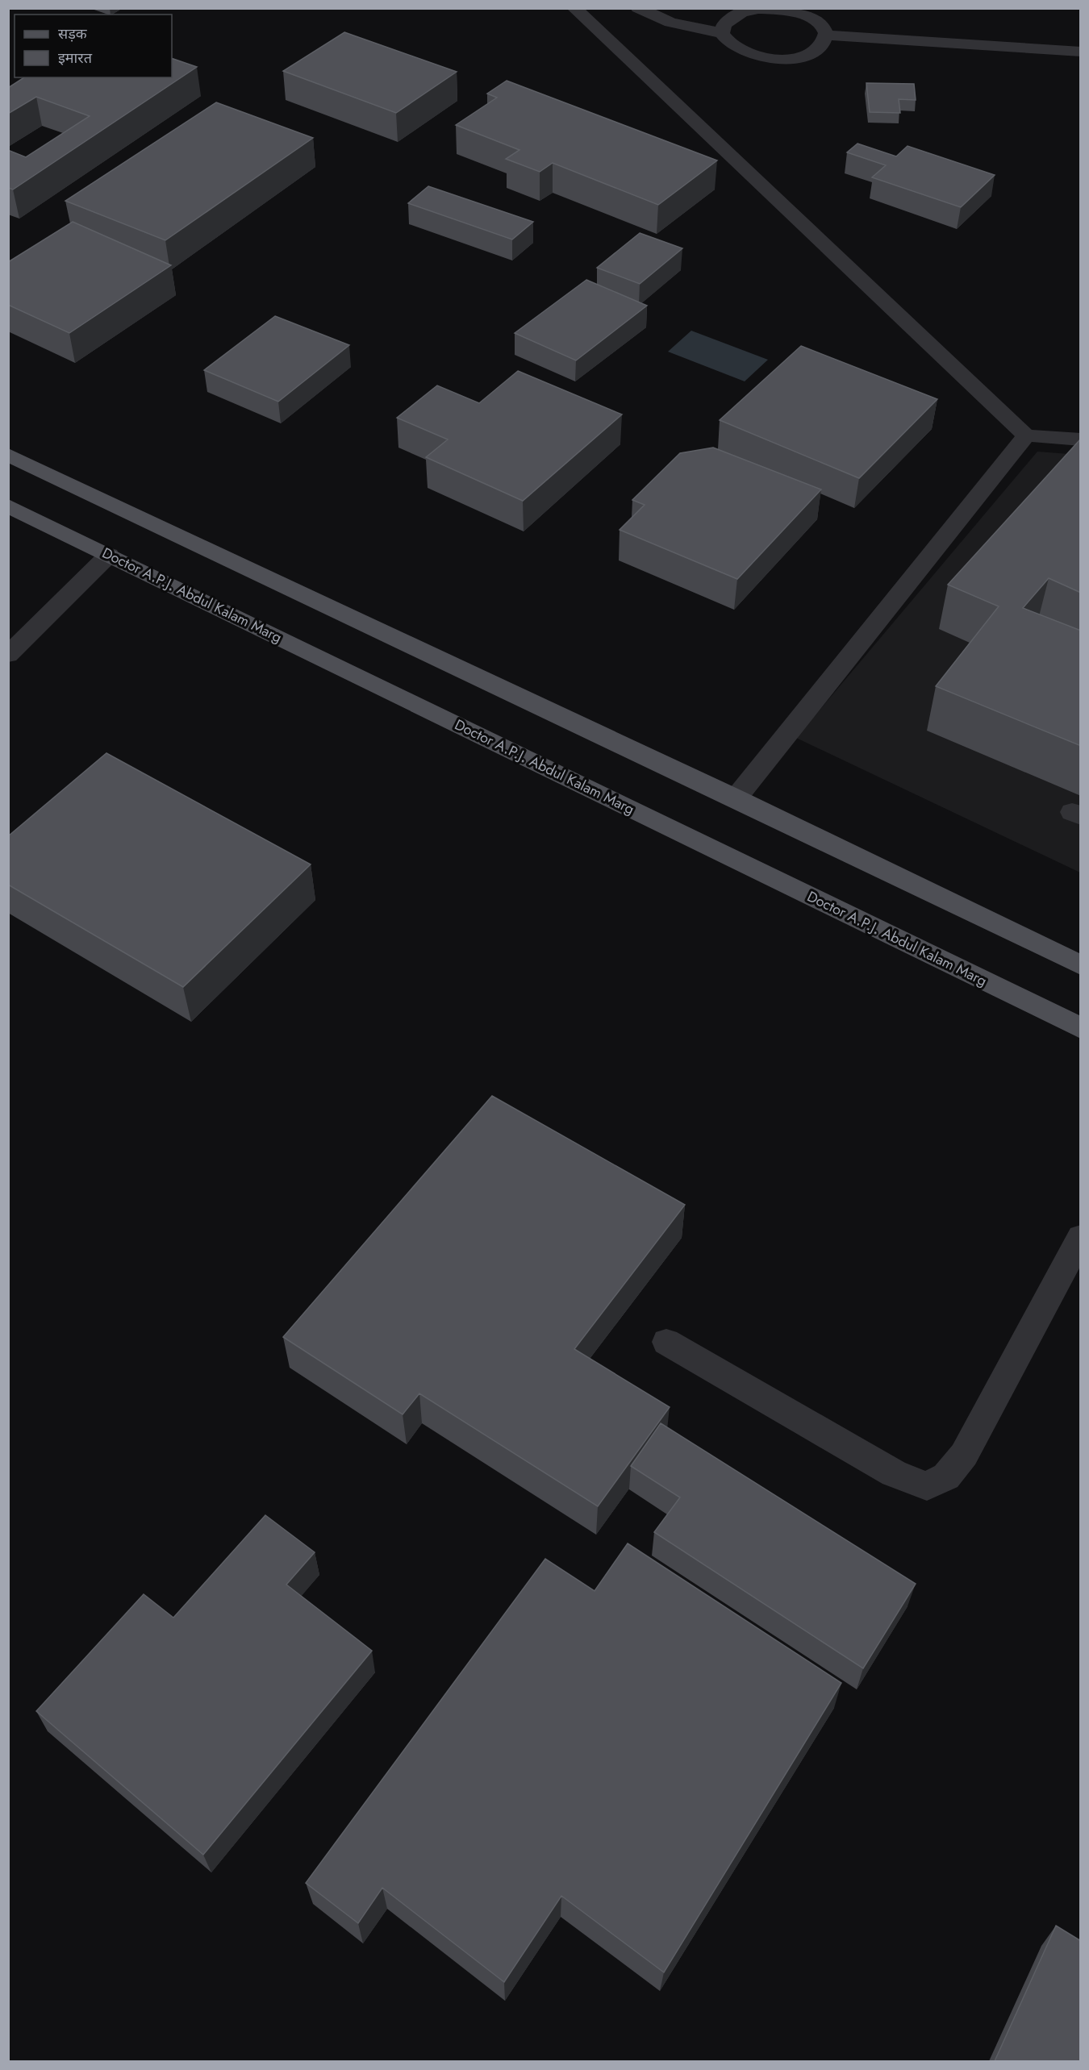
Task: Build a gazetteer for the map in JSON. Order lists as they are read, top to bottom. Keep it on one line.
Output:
{"streets":{"main road":["Doctor A.P.J. Abdul Kalam Marg"]},"legend":["सड़क","इमारत"]}
